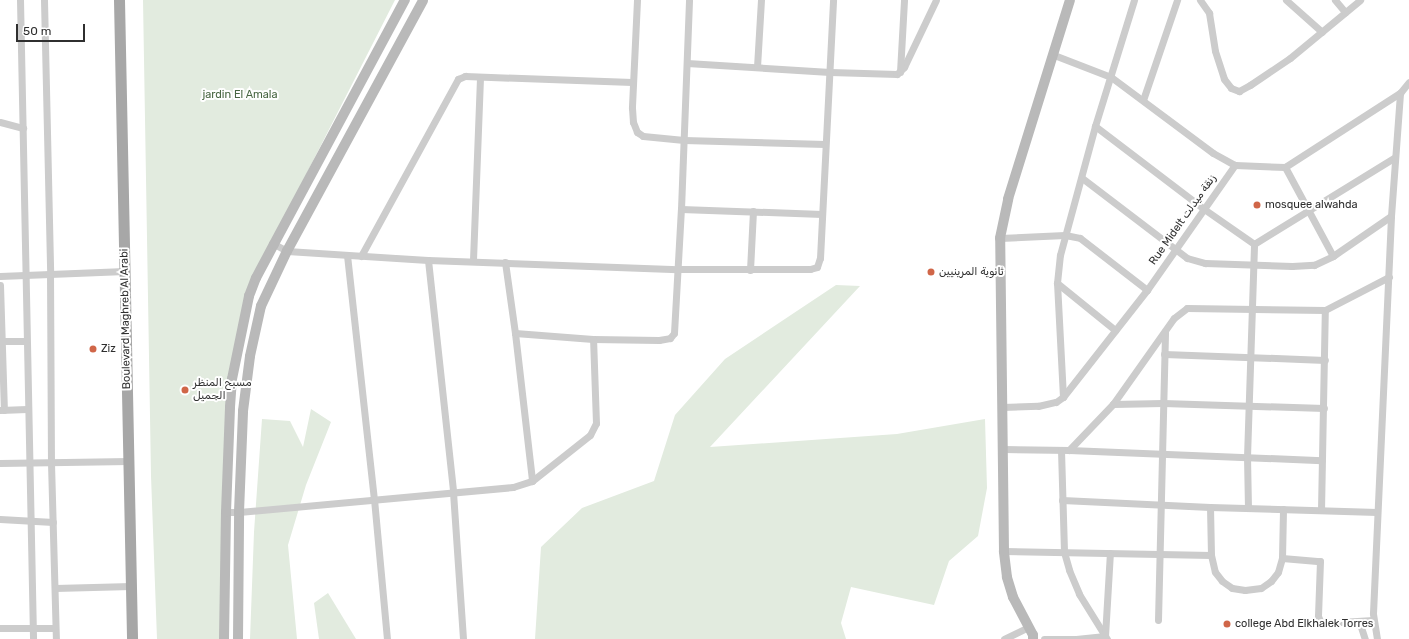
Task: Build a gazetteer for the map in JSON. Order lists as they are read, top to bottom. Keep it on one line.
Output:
{"streets":{"main road":["Boulevard Maghreb Al Arabi"],"street":["Rue Midelt زنقة ميدلت"]},"parks":["jardin El Amala"],"places":["mosquee alwahda","ثانوية المرينيين","Ziz","مسبح المنظر الجميل","college Abd Elkhalek Torres"],"scale_bar":"50 m"}
